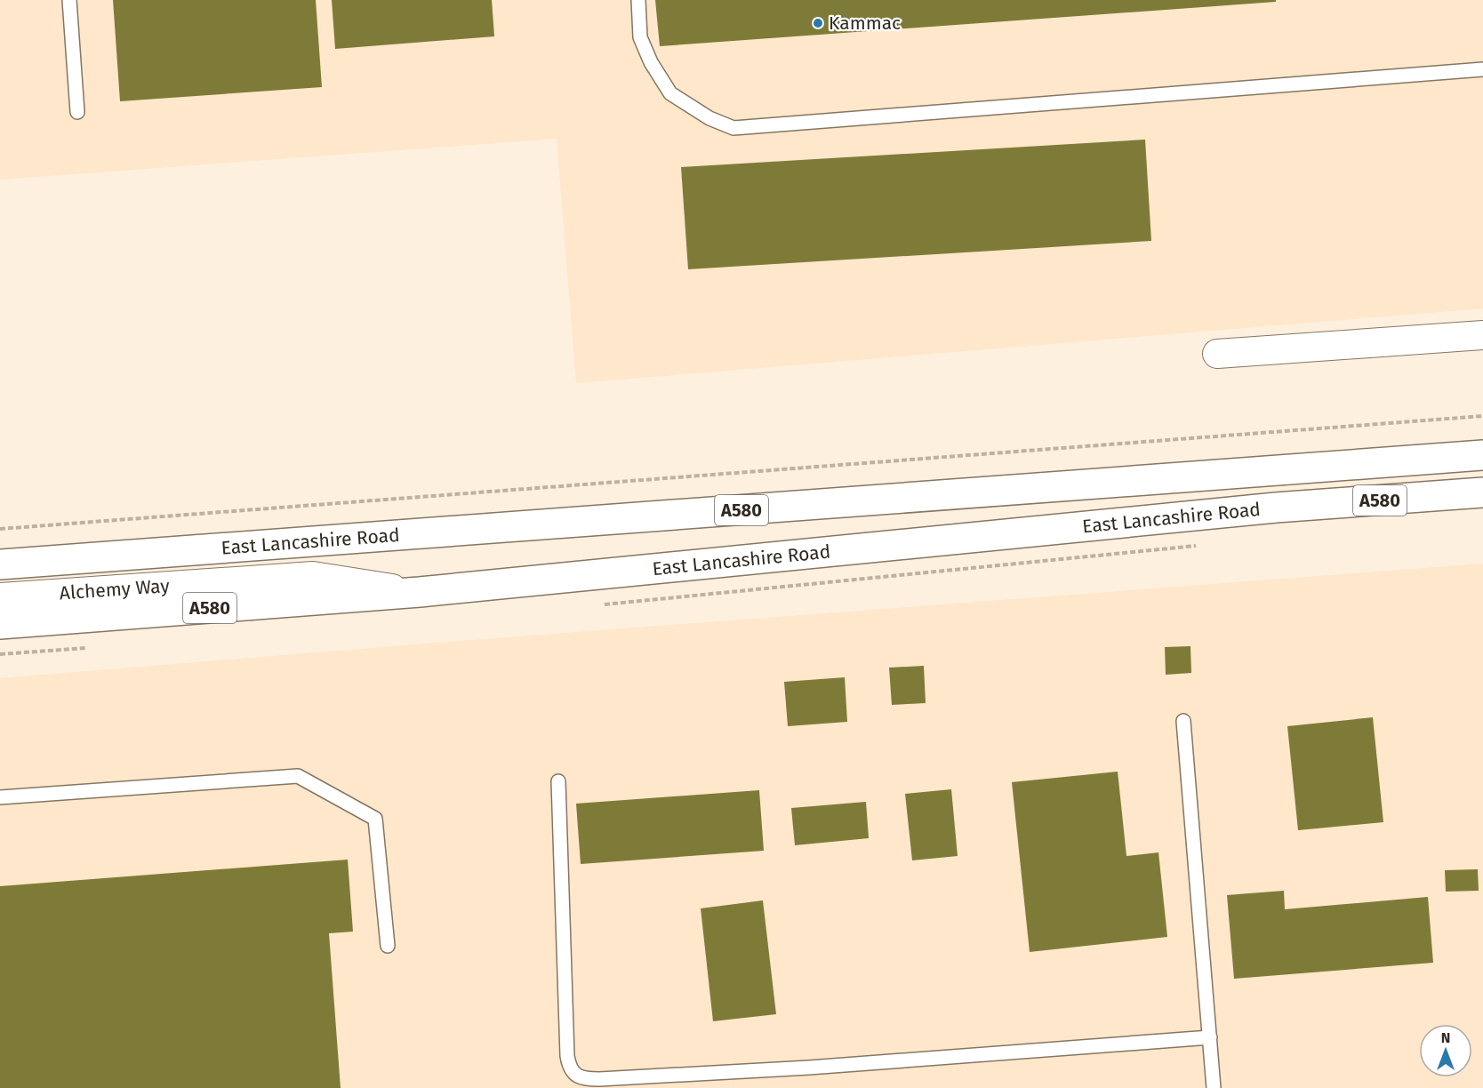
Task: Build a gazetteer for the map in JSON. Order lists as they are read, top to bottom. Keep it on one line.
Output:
{"streets":{"highway":["A580","East Lancashire Road"],"street":["Alchemy Way"]},"crossings":[["East Lancashire Road","Alchemy Way"]],"places":["Kammac"],"north":"top"}
